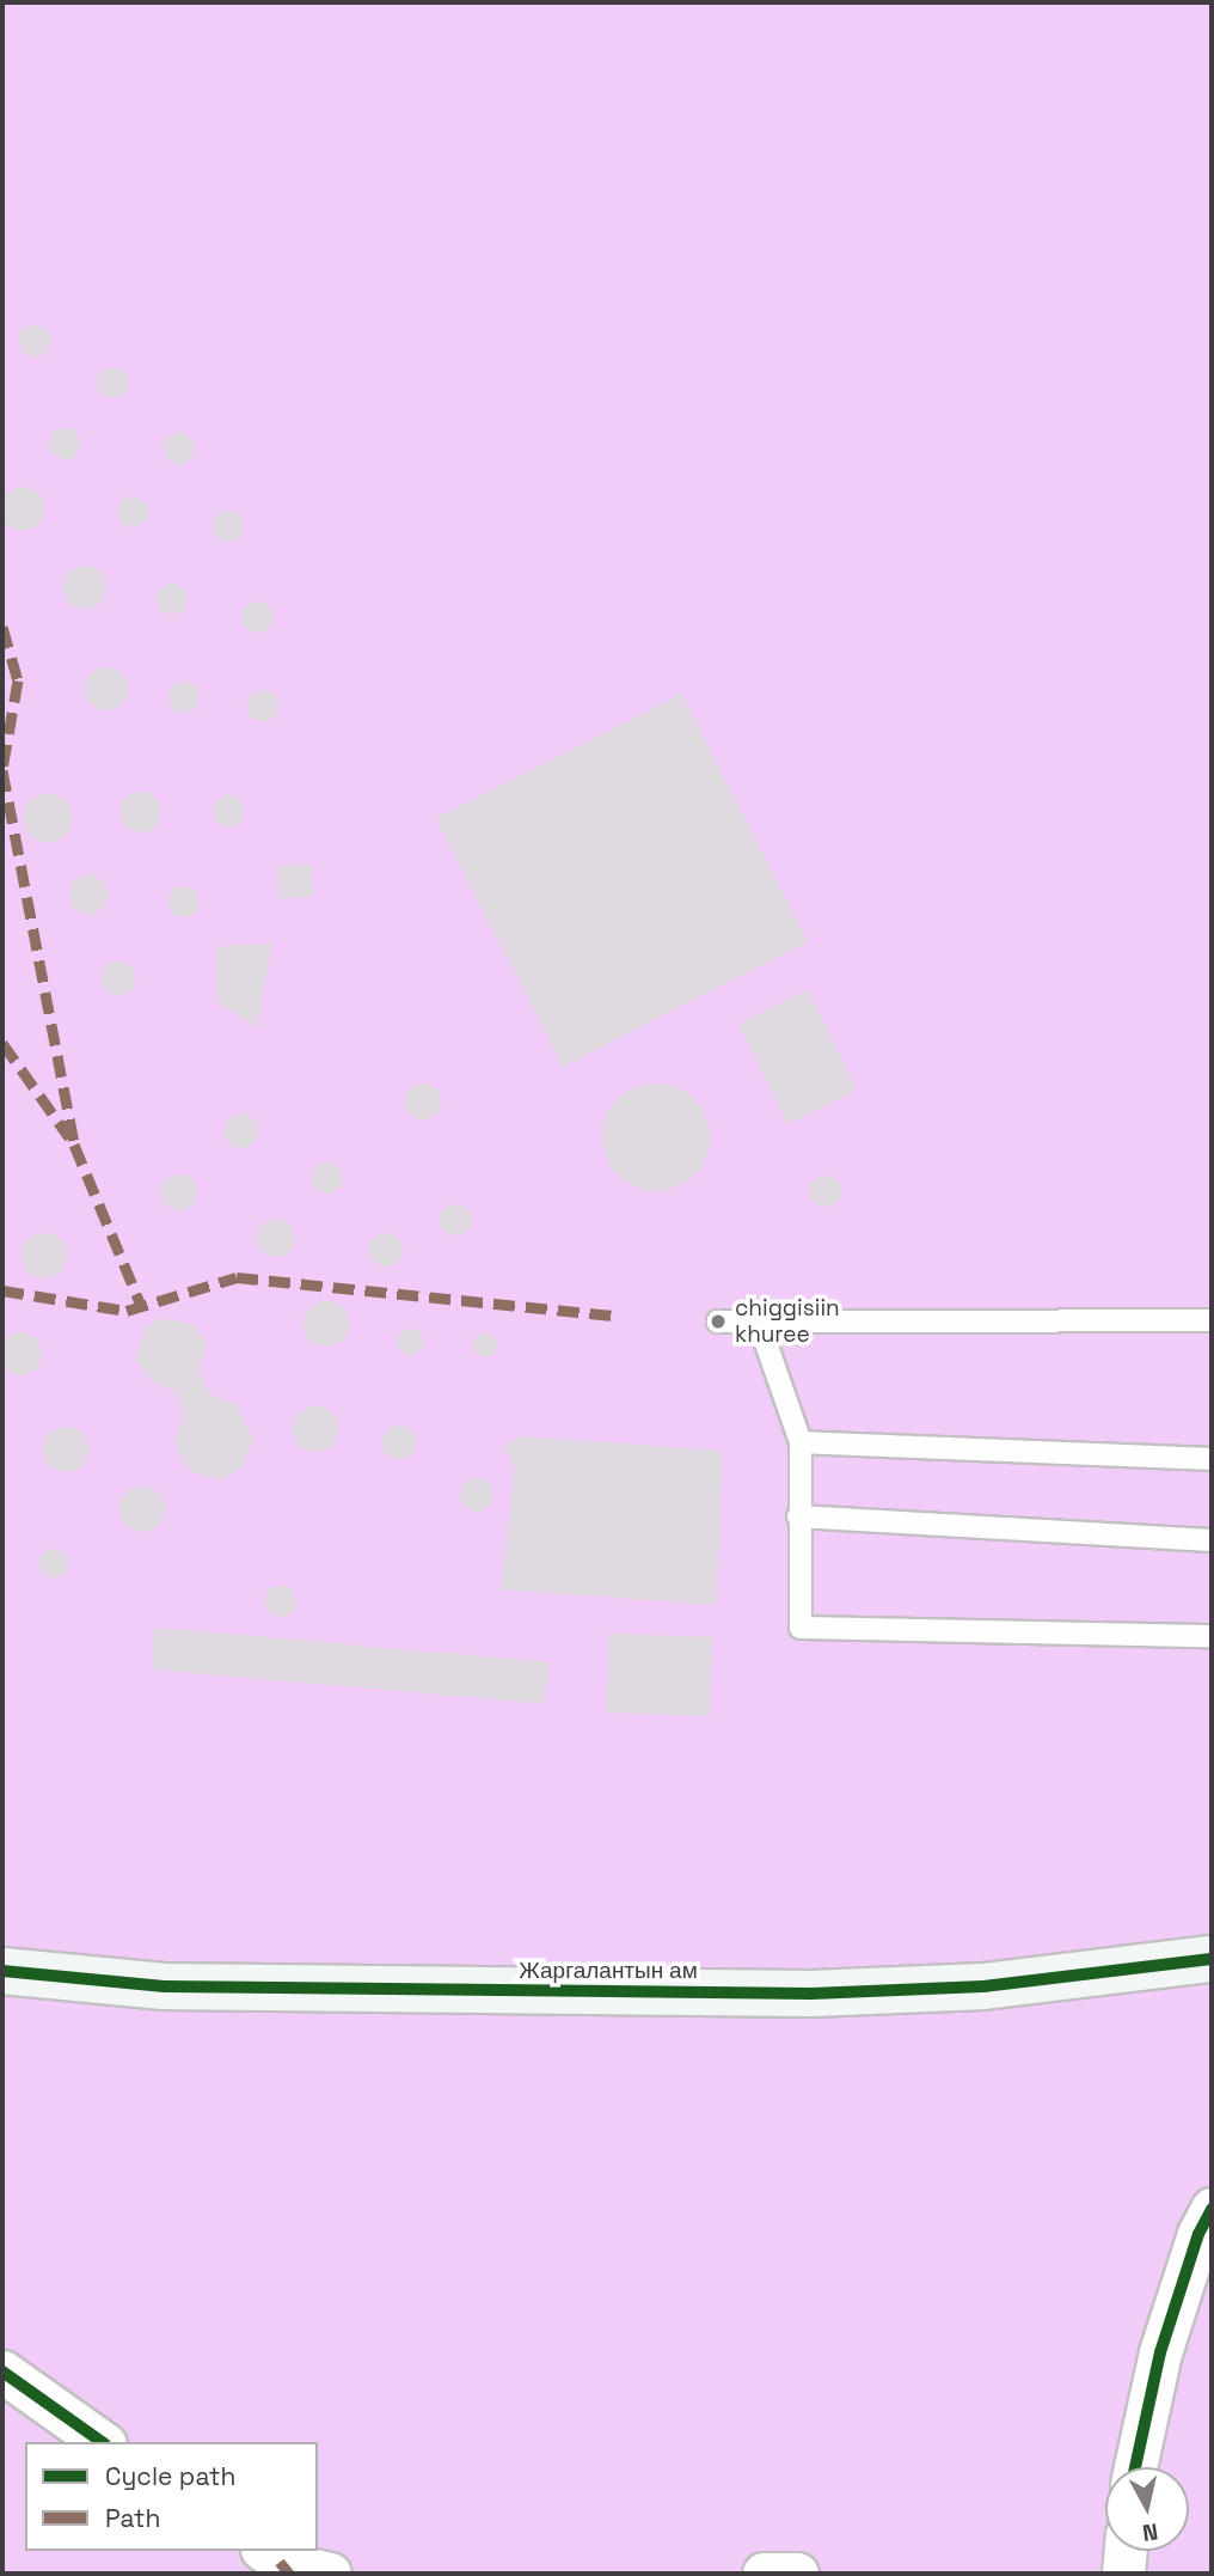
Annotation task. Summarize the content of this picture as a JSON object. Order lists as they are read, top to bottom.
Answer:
{
  "streets": {
    "street": ["Жаргалантын ам"]
  },
  "places": ["chiggisiin khuree"],
  "legend": ["Cycle path", "Path"],
  "north": "bottom"
}
